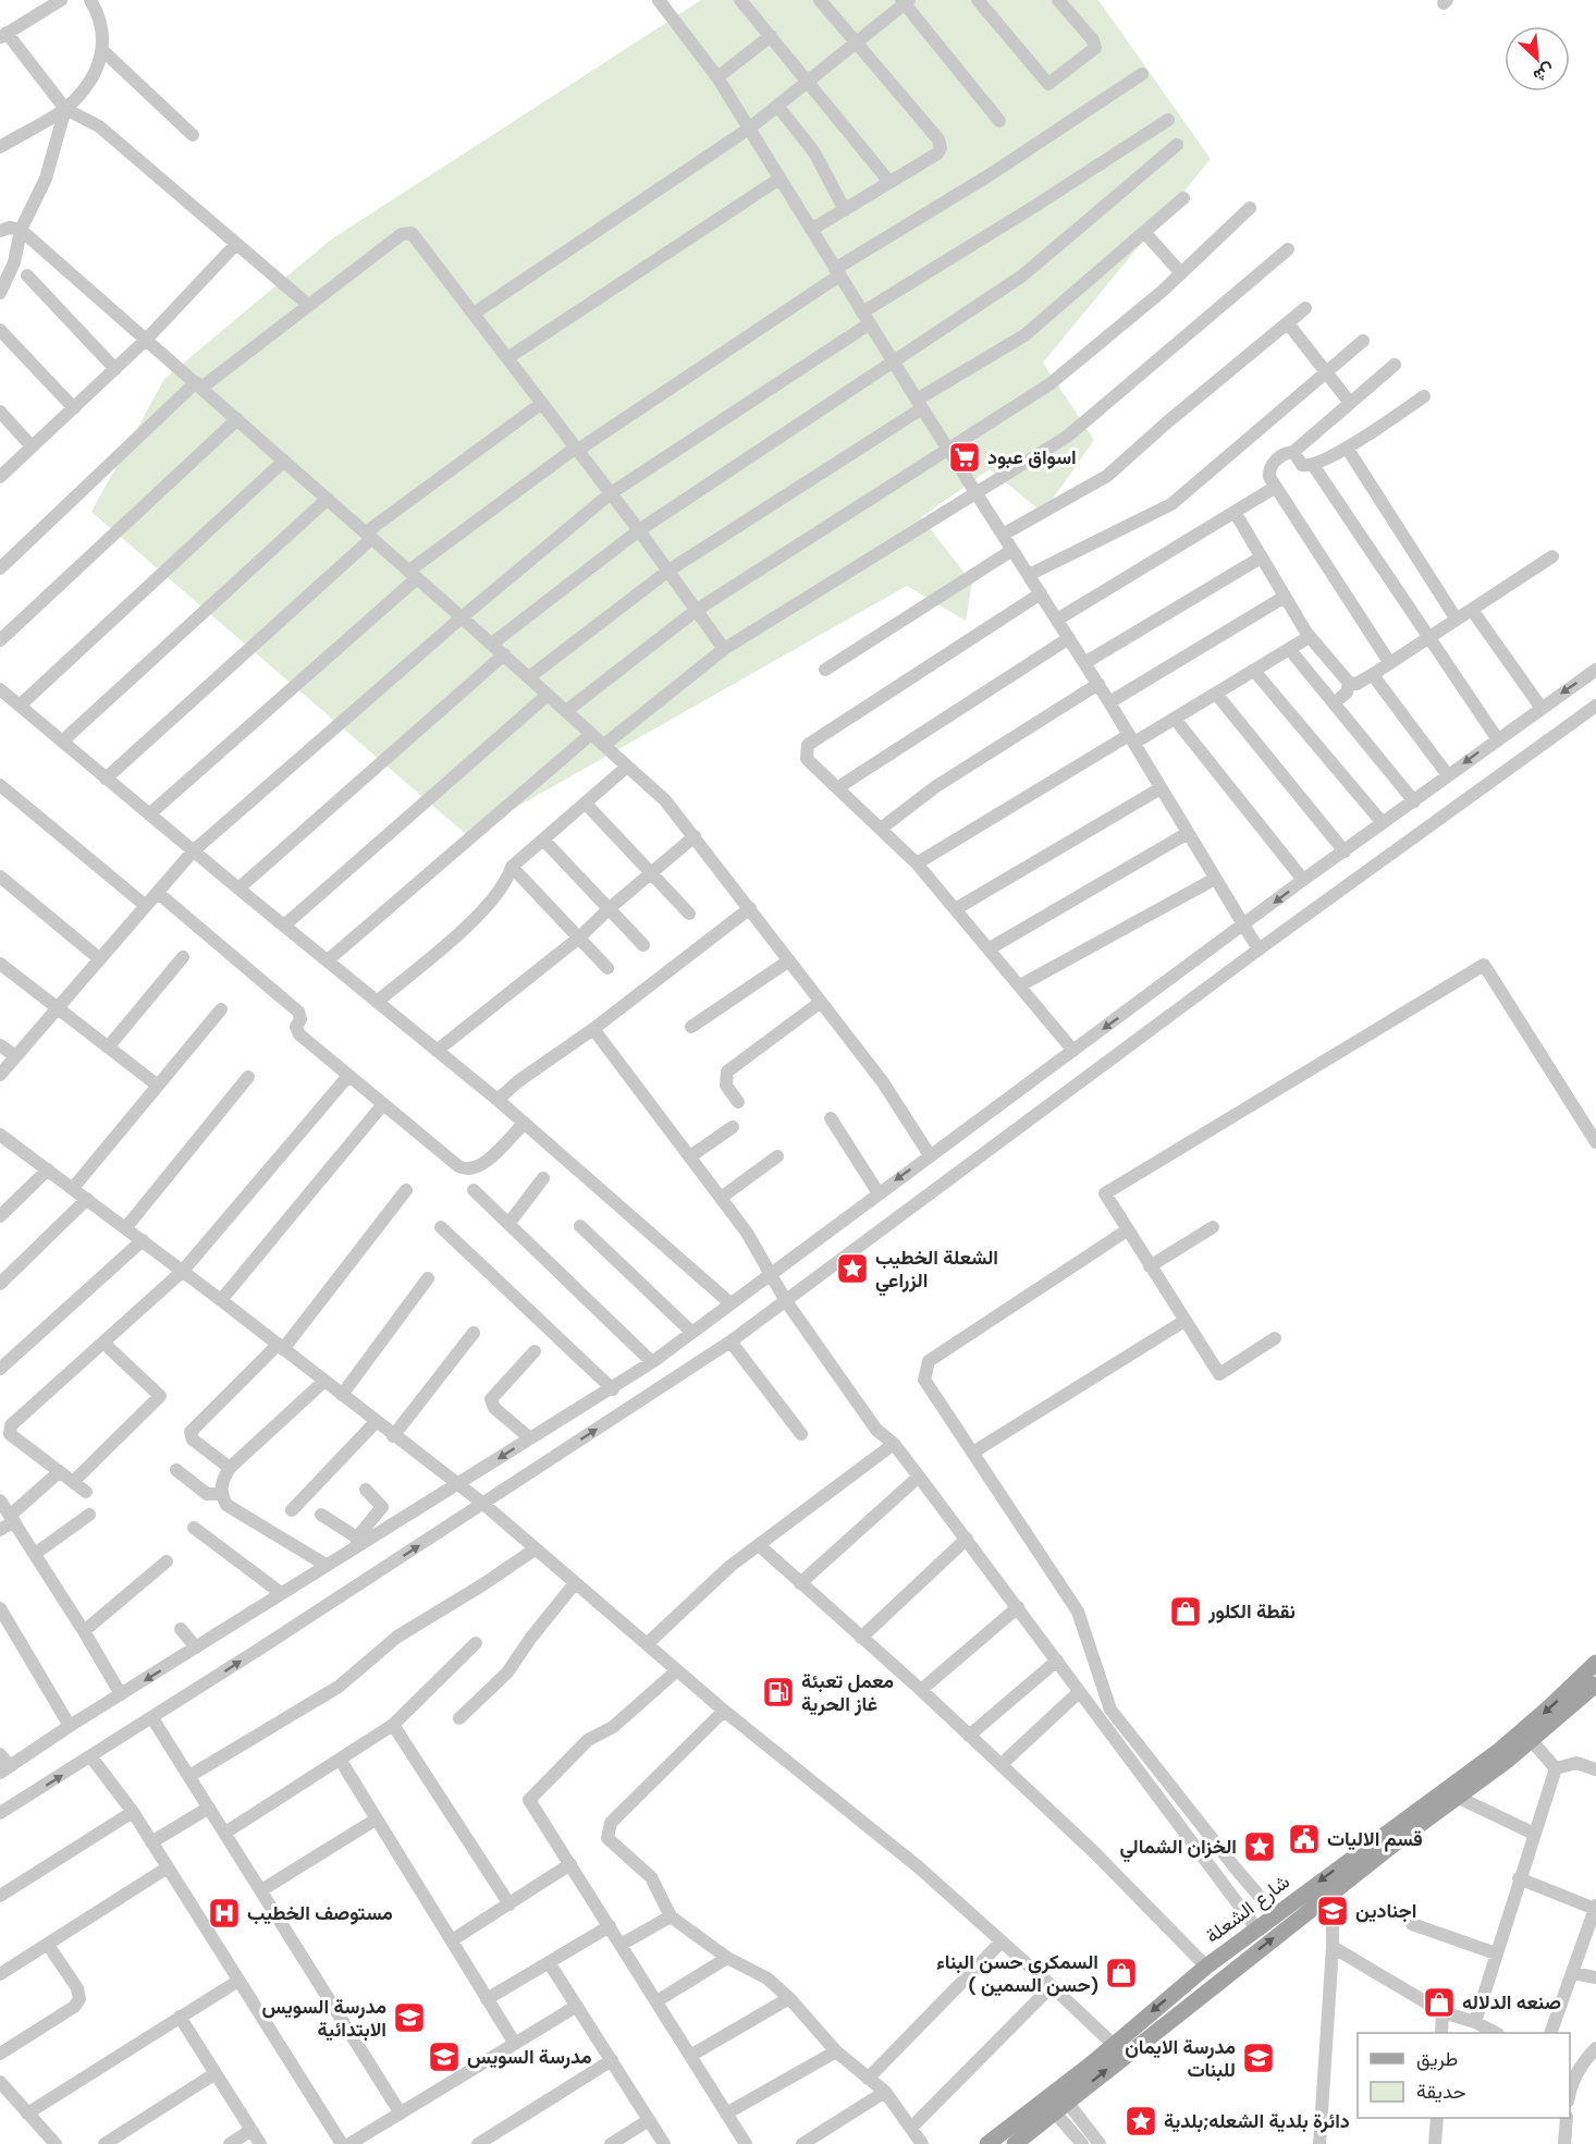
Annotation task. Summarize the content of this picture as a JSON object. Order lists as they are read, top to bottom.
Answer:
{
  "streets": {
    "main road": ["شارع الشعلة"]
  },
  "places": {
    "supermarket": ["اسواق عبود"],
    "place": ["الشعلة الخطيب الزراعي", "الخزان الشمالي", "دائرة بلدية الشعله;بلدية"],
    "shop": ["نقطة الكلور", "السمكري حسن البناء ( حسن السمين)", "صنعه الدلاله"],
    "fuel station": ["معمل تعبئة غاز الحرية"],
    "public building": ["قسم الاليات"],
    "school or university": [
      "اجنادين",
      "مدرسة السويس الابتدائية",
      "مدرسة السويس",
      "مدرسة الايمان للبنات"
    ],
    "hospital": ["مستوصف الخطيب"]
  },
  "legend": ["طريق", "حديقة"],
  "north": "bottom right"
}
